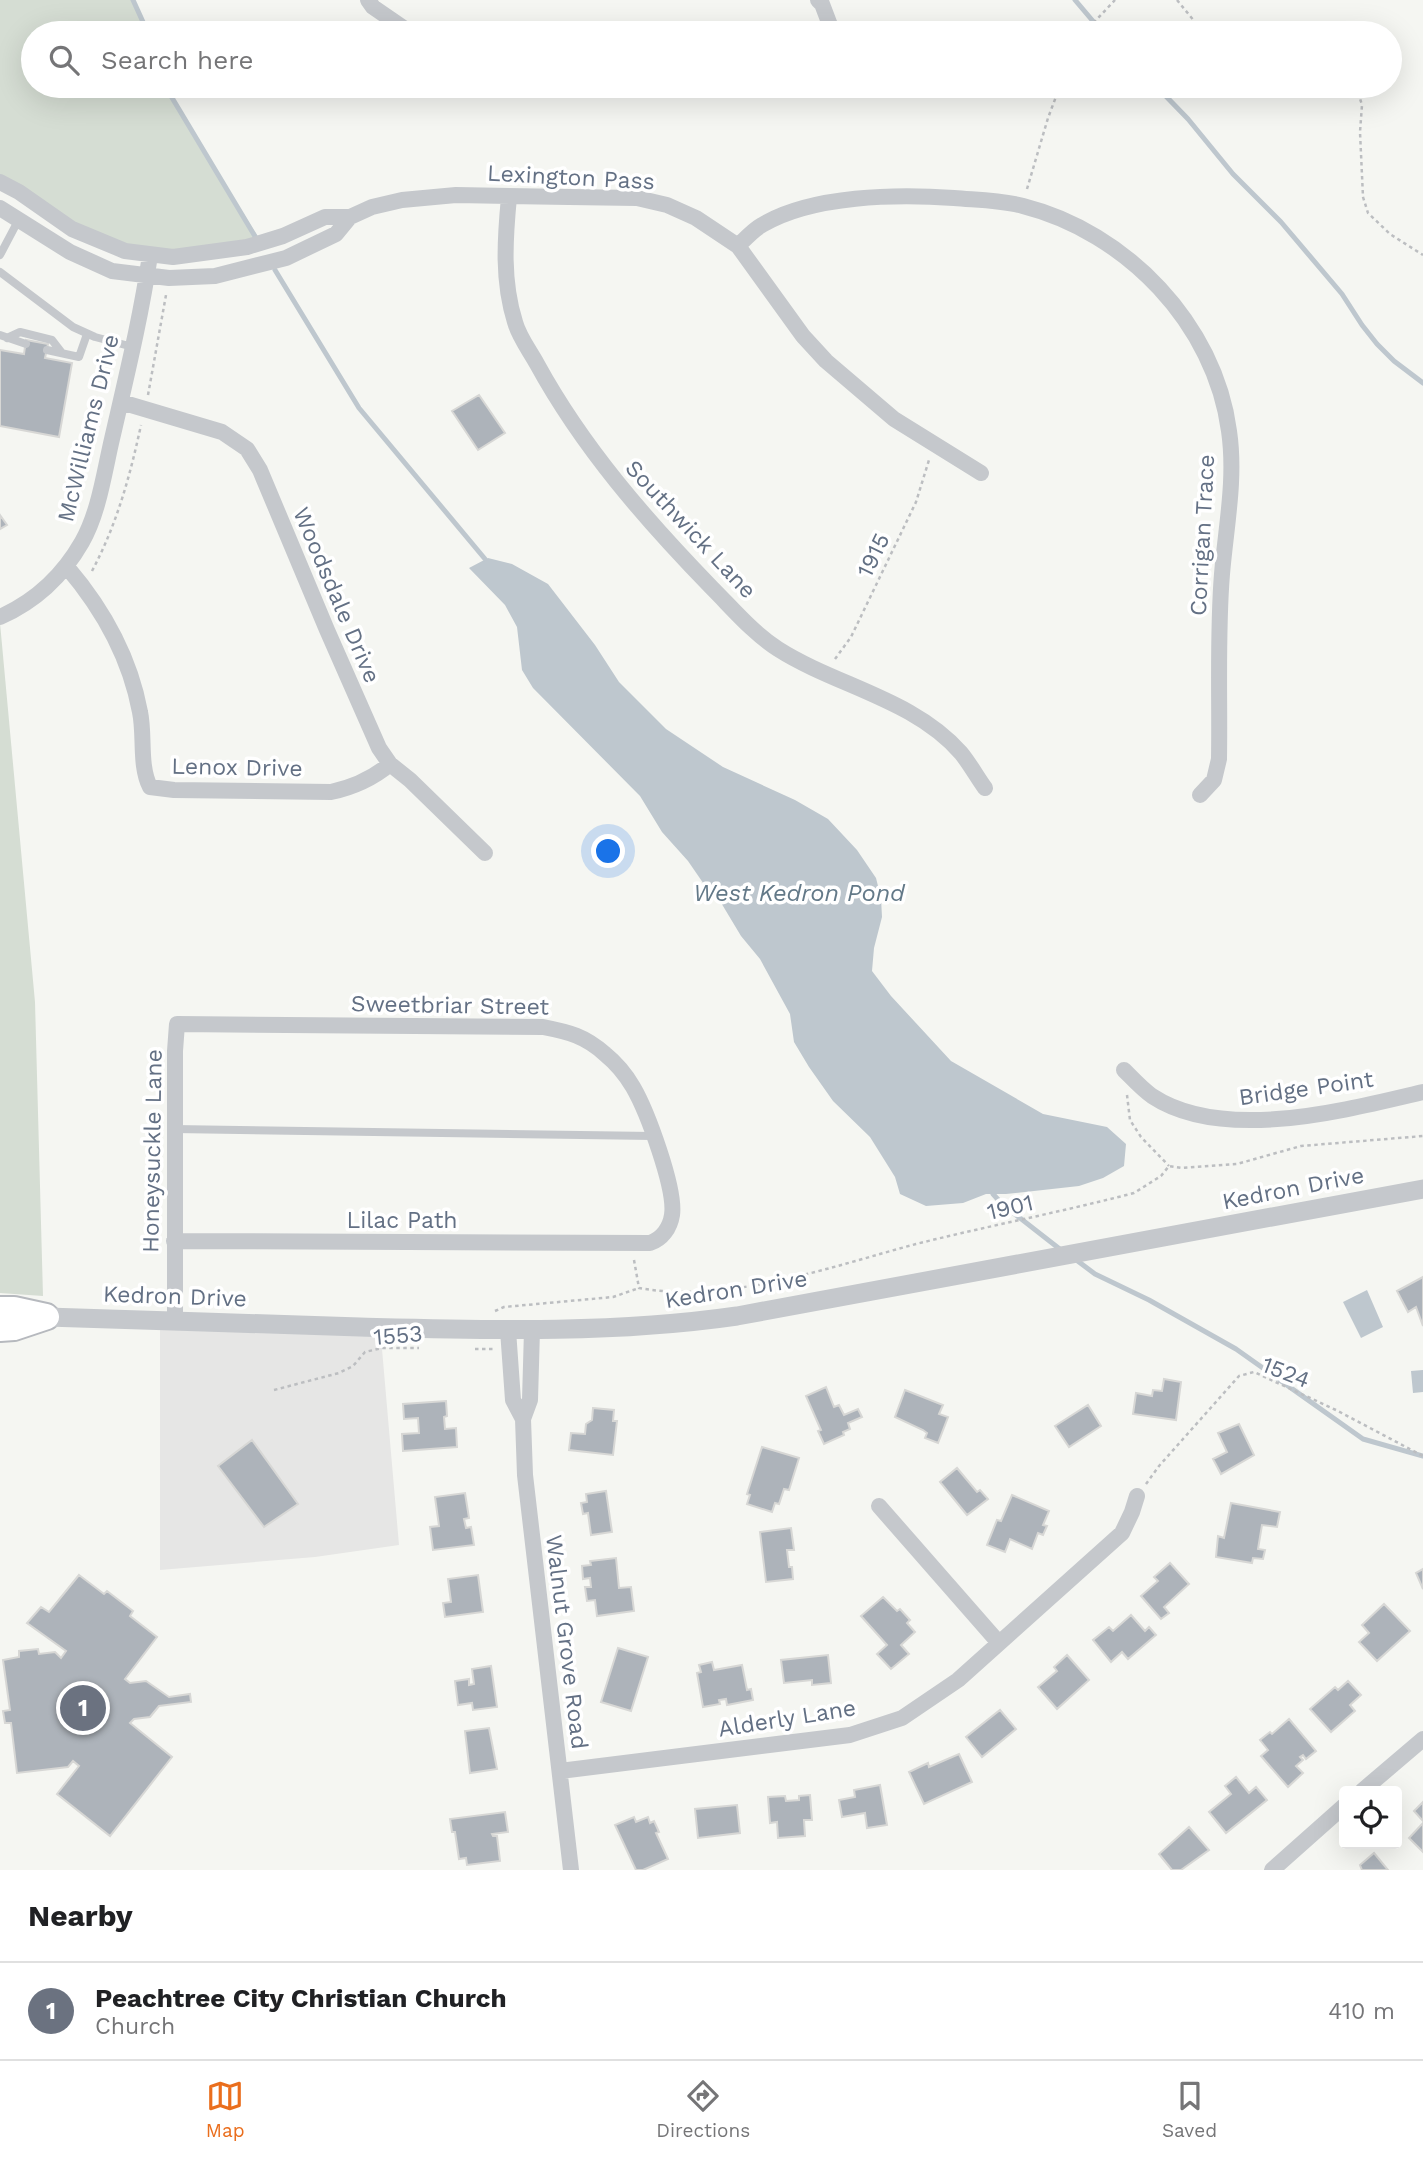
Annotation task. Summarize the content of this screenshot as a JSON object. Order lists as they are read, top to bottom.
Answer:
{
  "streets": {
    "street": [
      "Lexington Pass",
      "McWilliams Drive",
      "Southwick Lane",
      "Corrigan Trace",
      "Woodsdale Drive",
      "Lenox Drive",
      "Sweetbriar Street",
      "Bridge Point",
      "Honeysuckle Lane",
      "Kedron Drive",
      "Lilac Path",
      "Walnut Grove Road",
      "Alderly Lane"
    ],
    "path": [
      "1915",
      "1901",
      "1553",
      "1524"
    ]
  },
  "crossings": [
    ["Lexington Pass", "McWilliams Drive"],
    ["Lexington Pass", "Southwick Lane"],
    ["Lexington Pass", "Corrigan Trace"],
    ["Lexington Pass", "1915"],
    ["McWilliams Drive", "Woodsdale Drive"],
    ["McWilliams Drive", "Lenox Drive"],
    ["Southwick Lane", "1915"],
    ["Woodsdale Drive", "Lenox Drive"],
    ["Sweetbriar Street", "Honeysuckle Lane"],
    ["Sweetbriar Street", "Lilac Path"],
    ["Honeysuckle Lane", "Kedron Drive"],
    ["Honeysuckle Lane", "Lilac Path"],
    ["Kedron Drive", "Walnut Grove Road"],
    ["1524", "Alderly Lane"],
    ["Walnut Grove Road", "Alderly Lane"]
  ],
  "water": ["West Kedron Pond"],
  "page": {
    "search": "Search here",
    "pins": "1",
    "heading": "Nearby",
    "list": [
      {
        "mark": "1",
        "name": "Peachtree City Christian Church",
        "note": "Church",
        "value": "410 m"
      }
    ],
    "nav": ["Map", "Directions", "Saved"]
  }
}
